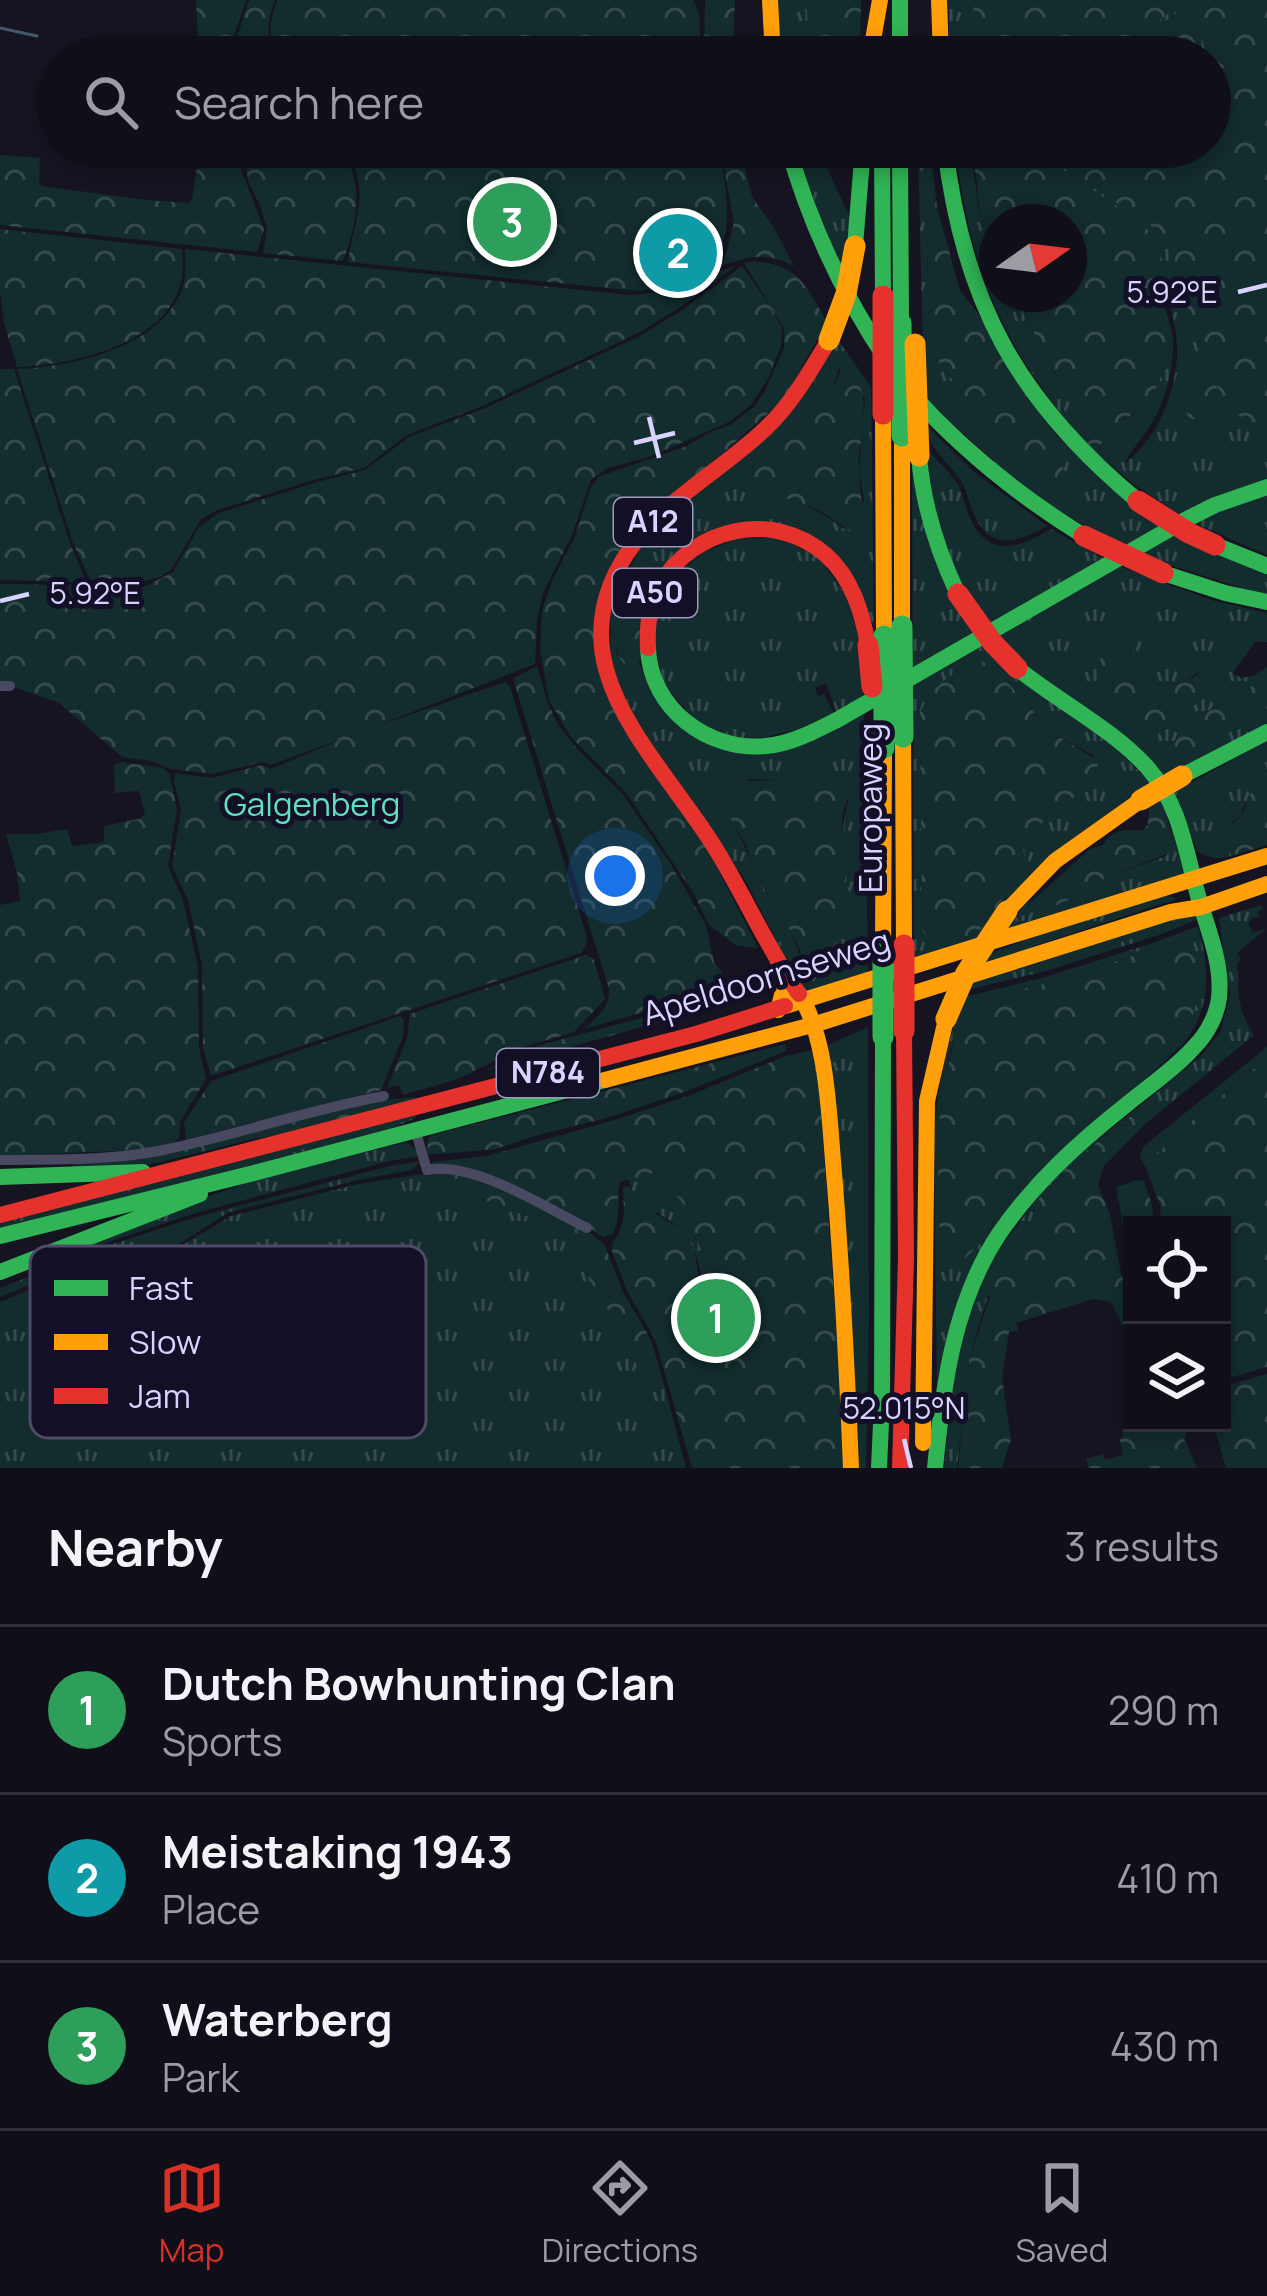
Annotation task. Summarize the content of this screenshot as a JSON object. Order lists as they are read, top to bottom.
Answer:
{
  "streets": {
    "main road": [
      "A12",
      "A50",
      "Europaweg",
      "Apeldoornseweg",
      "N784"
    ]
  },
  "crossings": [
    ["A12", "Apeldoornseweg"],
    ["A50", "Europaweg"],
    ["Apeldoornseweg", "N784"]
  ],
  "parks": ["Galgenberg"],
  "legend": ["Fast", "Slow", "Jam"],
  "north": "right",
  "page": {
    "search": "Search here",
    "pins": ["3", "2", "1"],
    "heading": ["Nearby", "3 results"],
    "list": [
      {
        "mark": "1",
        "name": "Dutch Bowhunting Clan",
        "note": "Sports",
        "value": "290 m"
      },
      {
        "mark": "2",
        "name": "Meistaking 1943",
        "note": "Place",
        "value": "410 m"
      },
      {
        "mark": "3",
        "name": "Waterberg",
        "note": "Park",
        "value": "430 m"
      }
    ],
    "nav": ["Map", "Directions", "Saved"]
  },
  "coordinates": ["5.92°E", "52.015°N"]
}
